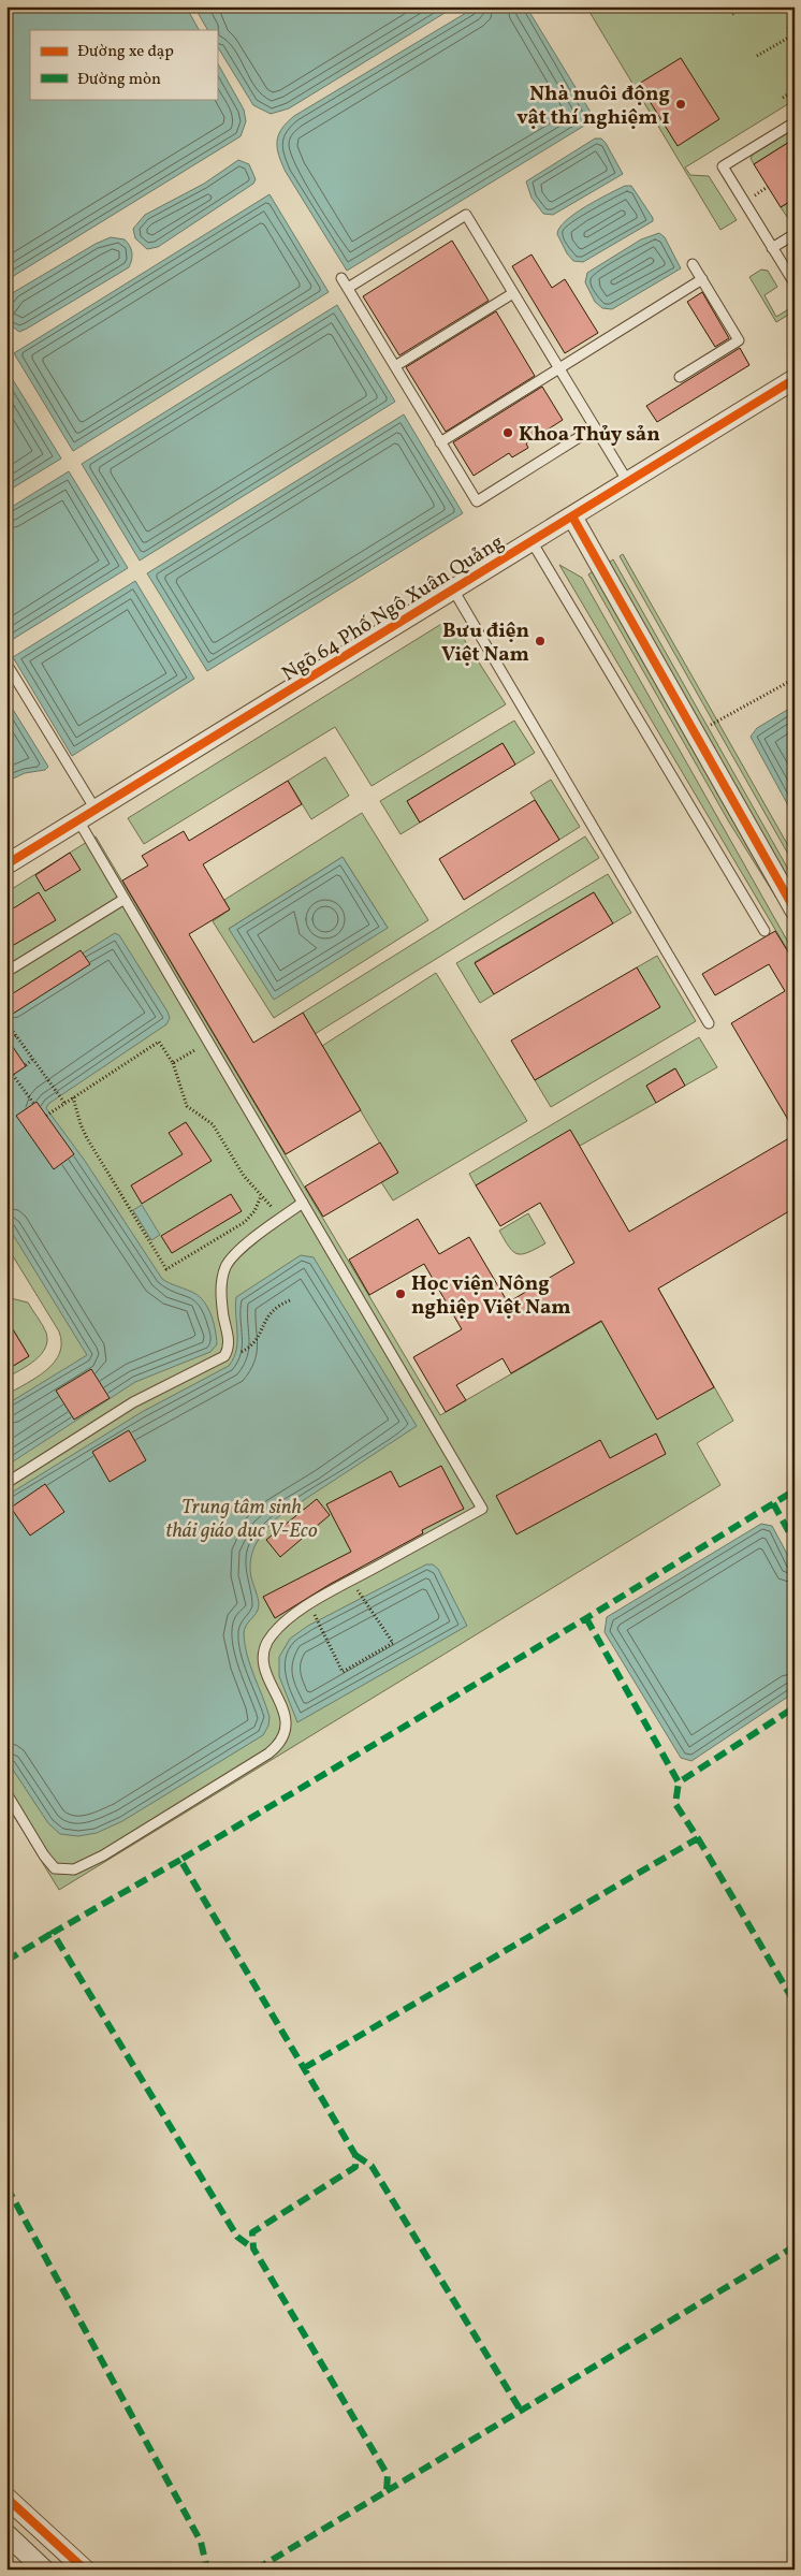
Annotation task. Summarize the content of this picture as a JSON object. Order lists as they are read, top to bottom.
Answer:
{
  "streets": {
    "street": ["Ngõ 64 Phố Ngô Xuân Quảng"]
  },
  "parks": ["Trung tâm sinh thái giáo dục V-Eco"],
  "places": [
    "Nhà nuôi động vật thí nghiệm 1",
    "Khoa Thủy sản",
    "Bưu điện Việt Nam",
    "Học viện Nông nghiệp Việt Nam"
  ],
  "legend": ["Đường xe đạp", "Đường mòn"]
}
